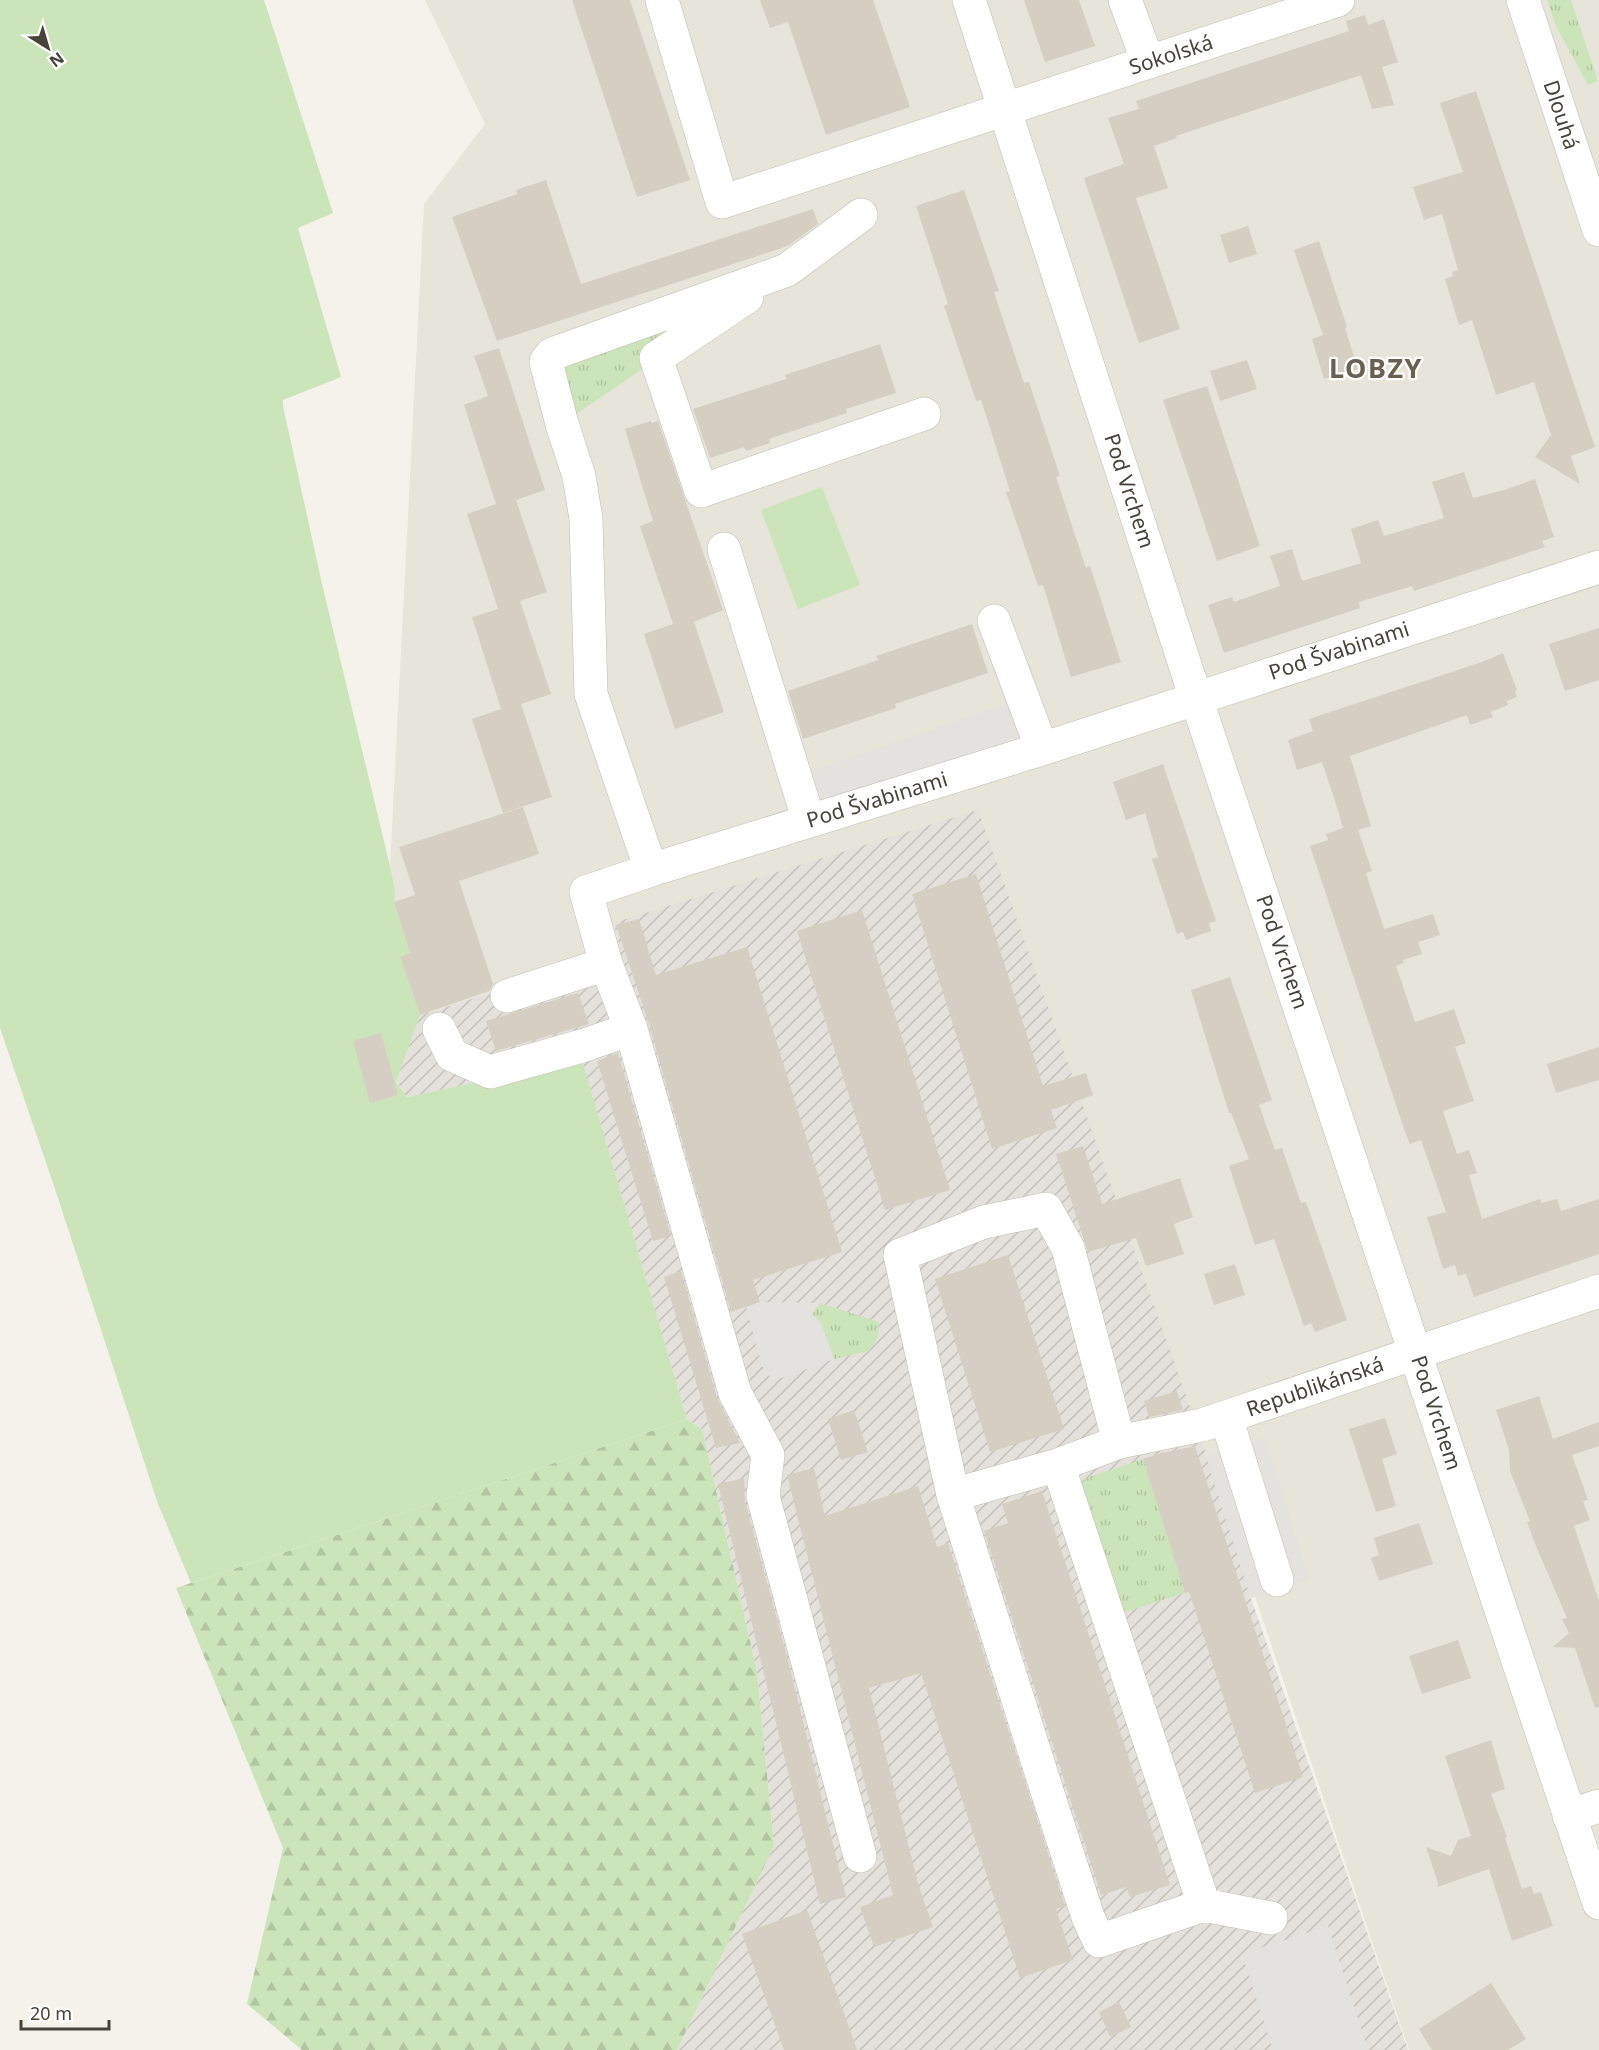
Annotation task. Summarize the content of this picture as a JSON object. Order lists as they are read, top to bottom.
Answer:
{
  "streets": {
    "street": [
      "Sokolská",
      "Dlouhá",
      "Pod Vrchem",
      "Pod Švabinami",
      "Republikánská"
    ]
  },
  "crossings": [
    ["Sokolská", "Pod Vrchem"],
    ["Pod Vrchem", "Pod Švabinami"],
    ["Pod Vrchem", "Republikánská"]
  ],
  "districts": ["LOBZY"],
  "scale_bar": "20 m",
  "north": "bottom right"
}
